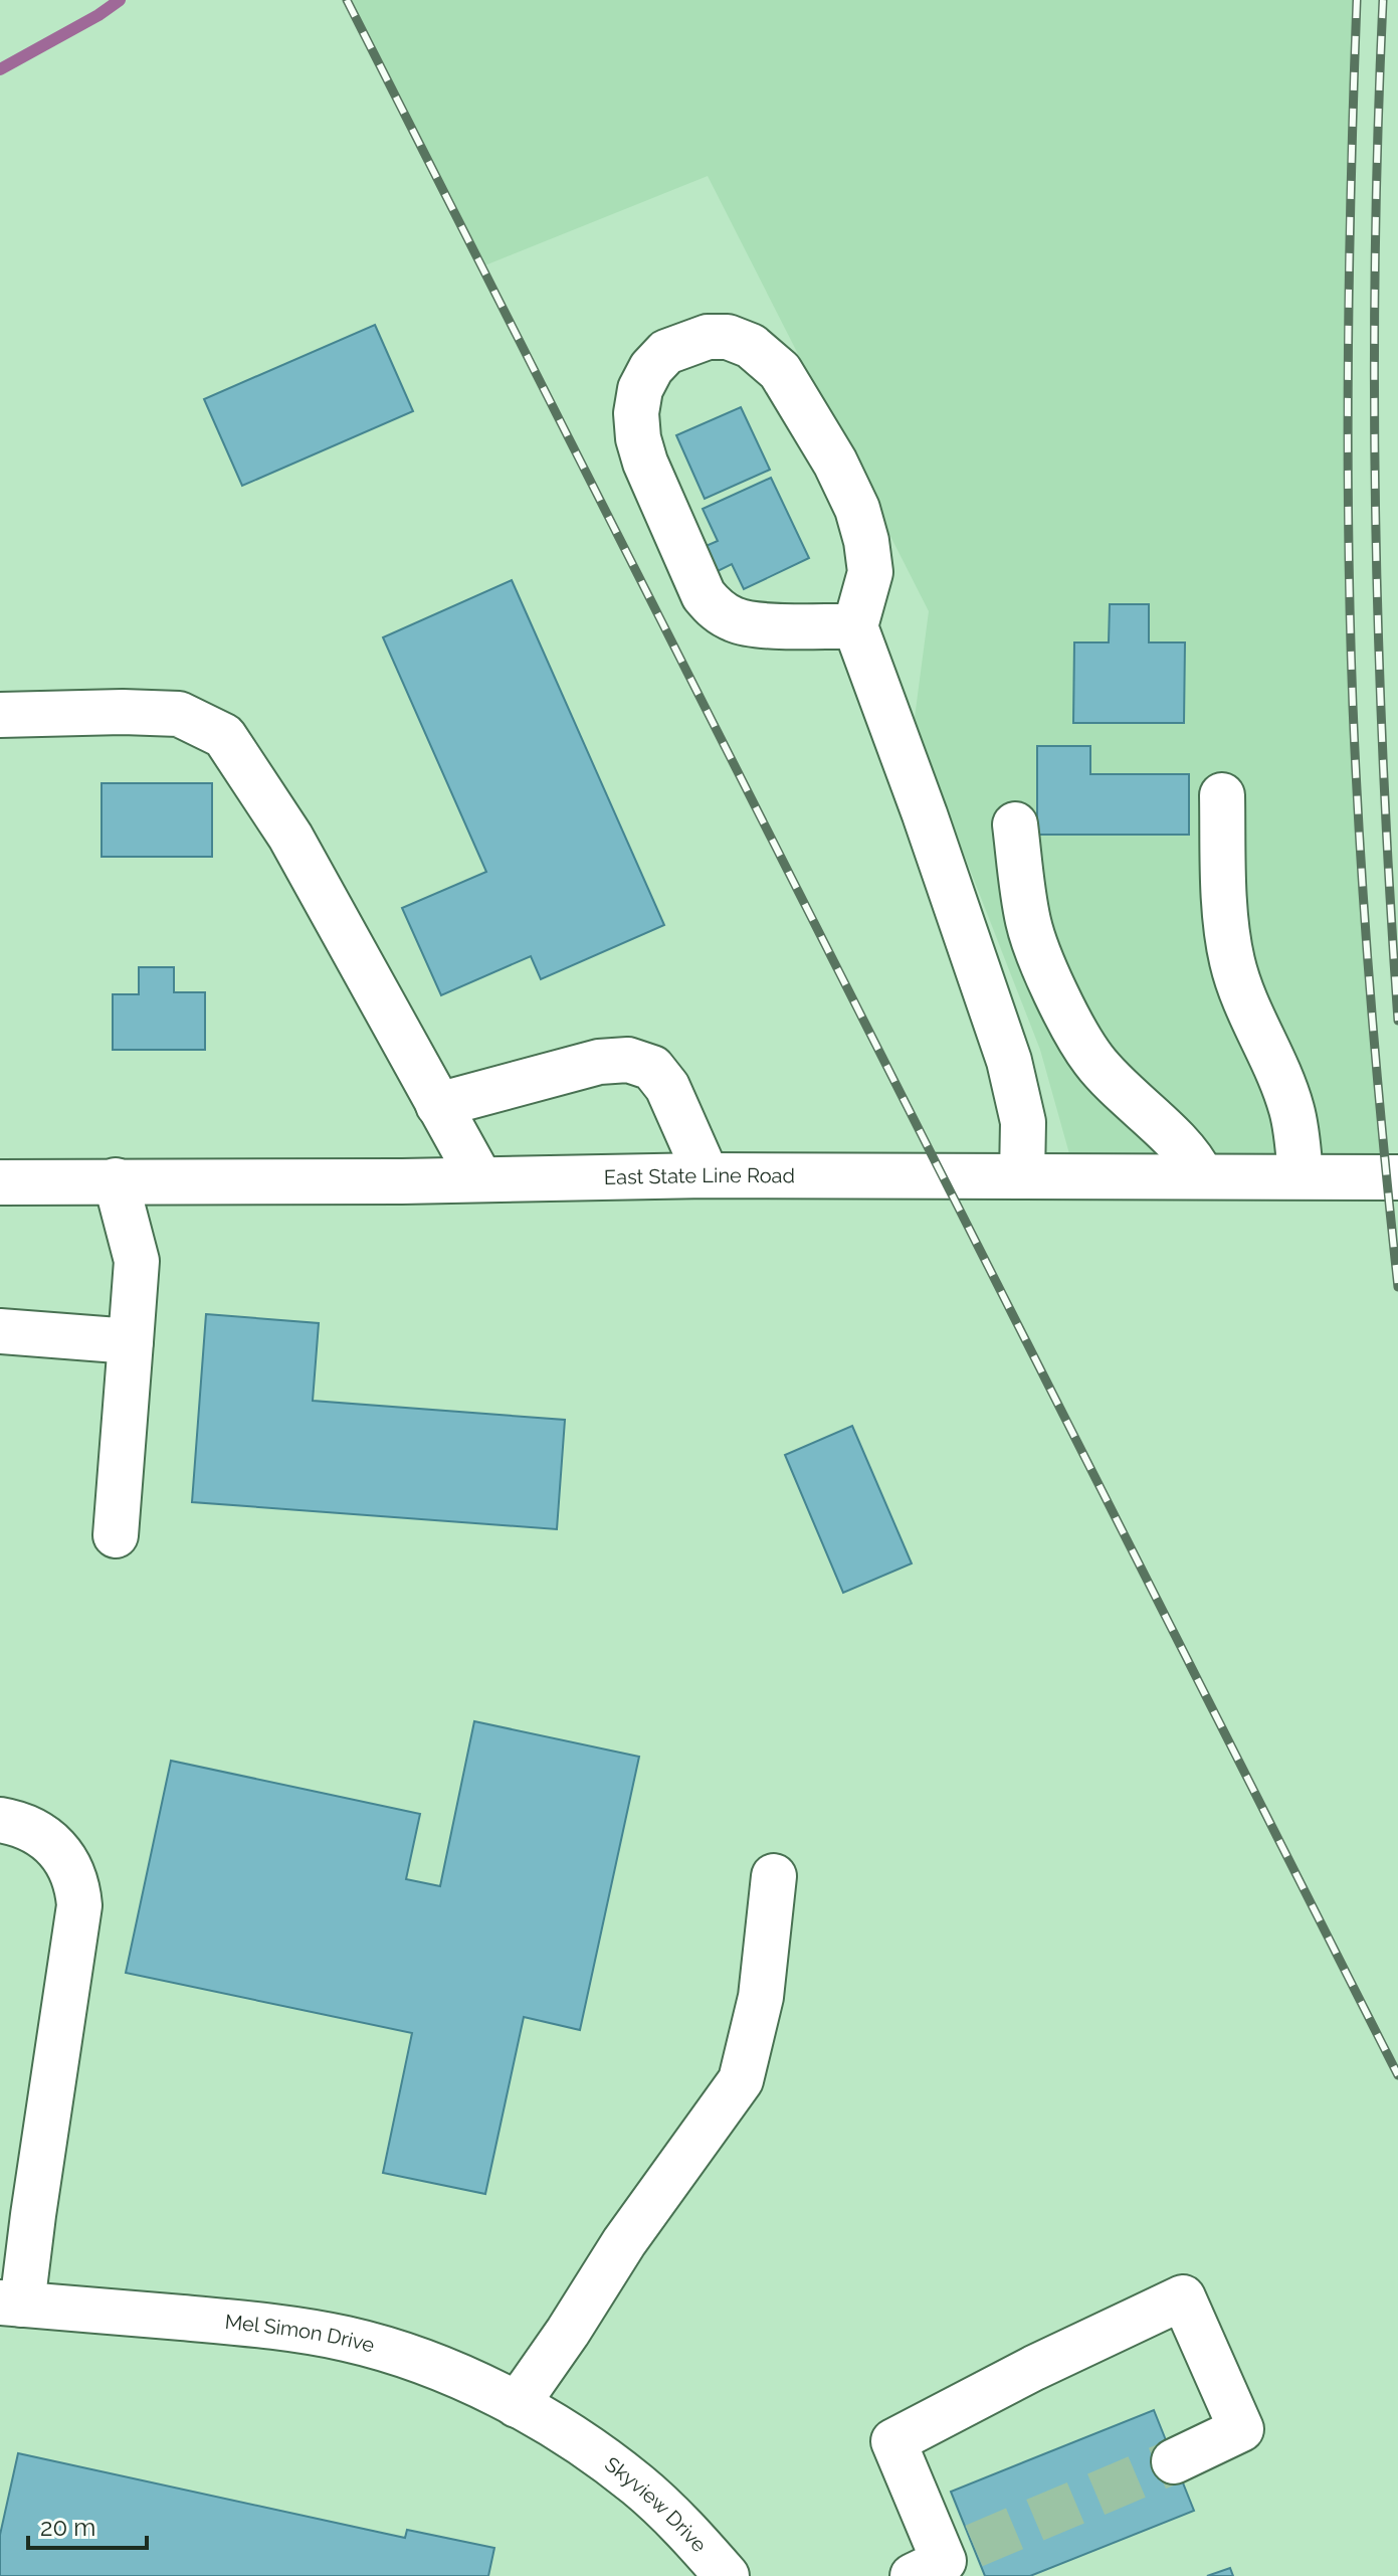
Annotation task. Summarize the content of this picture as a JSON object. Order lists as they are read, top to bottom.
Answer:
{
  "streets": {
    "street": ["East State Line Road", "Mel Simon Drive", "Skyview Drive"]
  },
  "crossings": [
    ["Mel Simon Drive", "Skyview Drive"]
  ],
  "scale_bar": "20 m"
}
